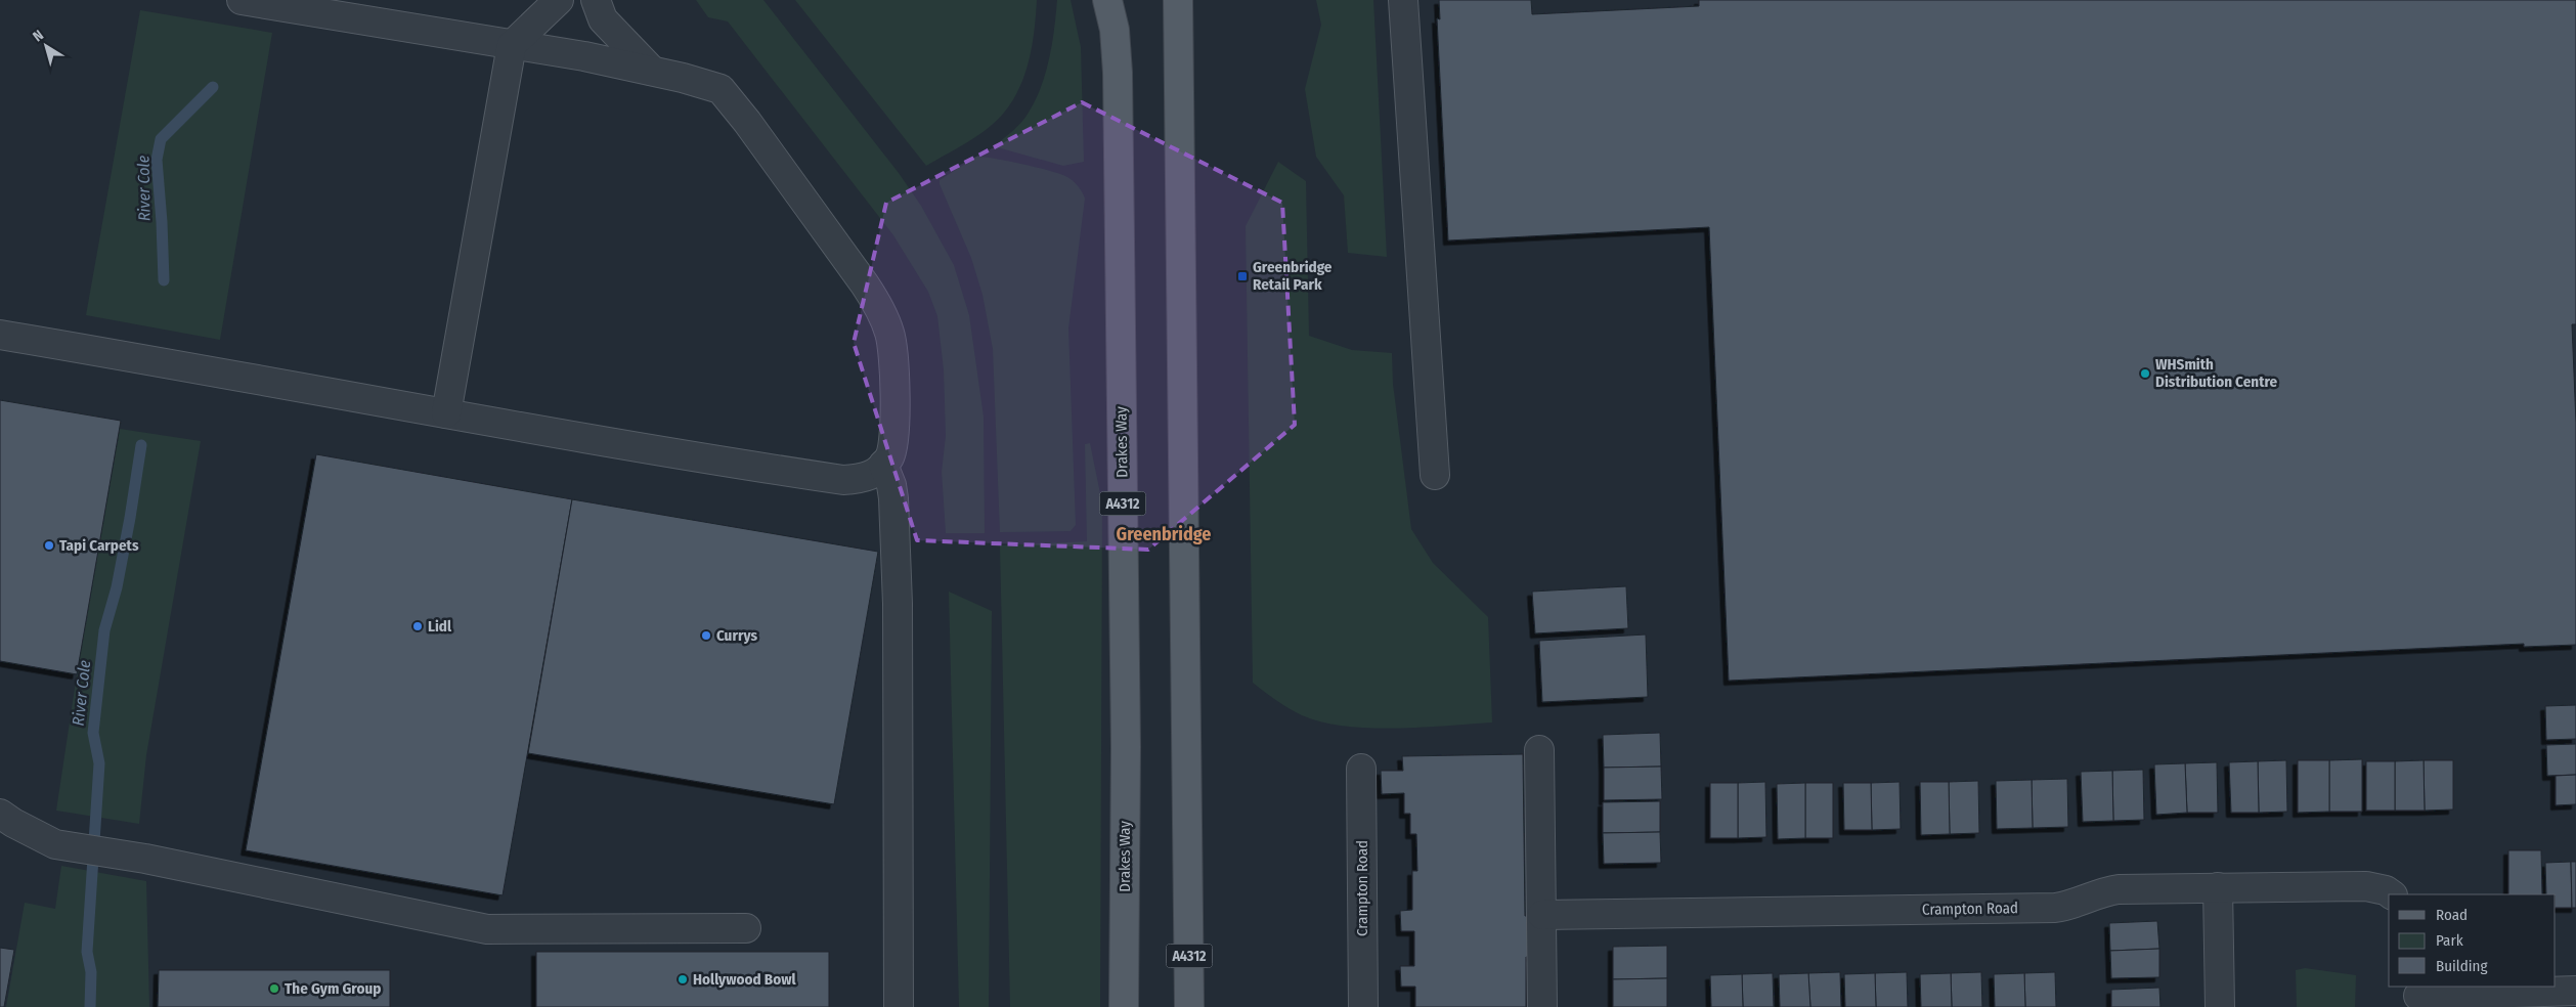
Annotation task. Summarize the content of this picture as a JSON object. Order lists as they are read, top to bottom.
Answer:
{
  "streets": {
    "main road": ["Drakes Way", "A4312"],
    "street": ["Crampton Road"]
  },
  "districts": ["Greenbridge"],
  "water": ["River Cole"],
  "places": {
    "transit": ["Greenbridge Retail Park"],
    "other": [
      "WHSmith Distribution Centre",
      "Tapi Carpets",
      "Lidl",
      "Currys",
      "Hollywood Bowl",
      "The Gym Group"
    ]
  },
  "legend": ["Road", "Park", "Building"],
  "north": "top left"
}
